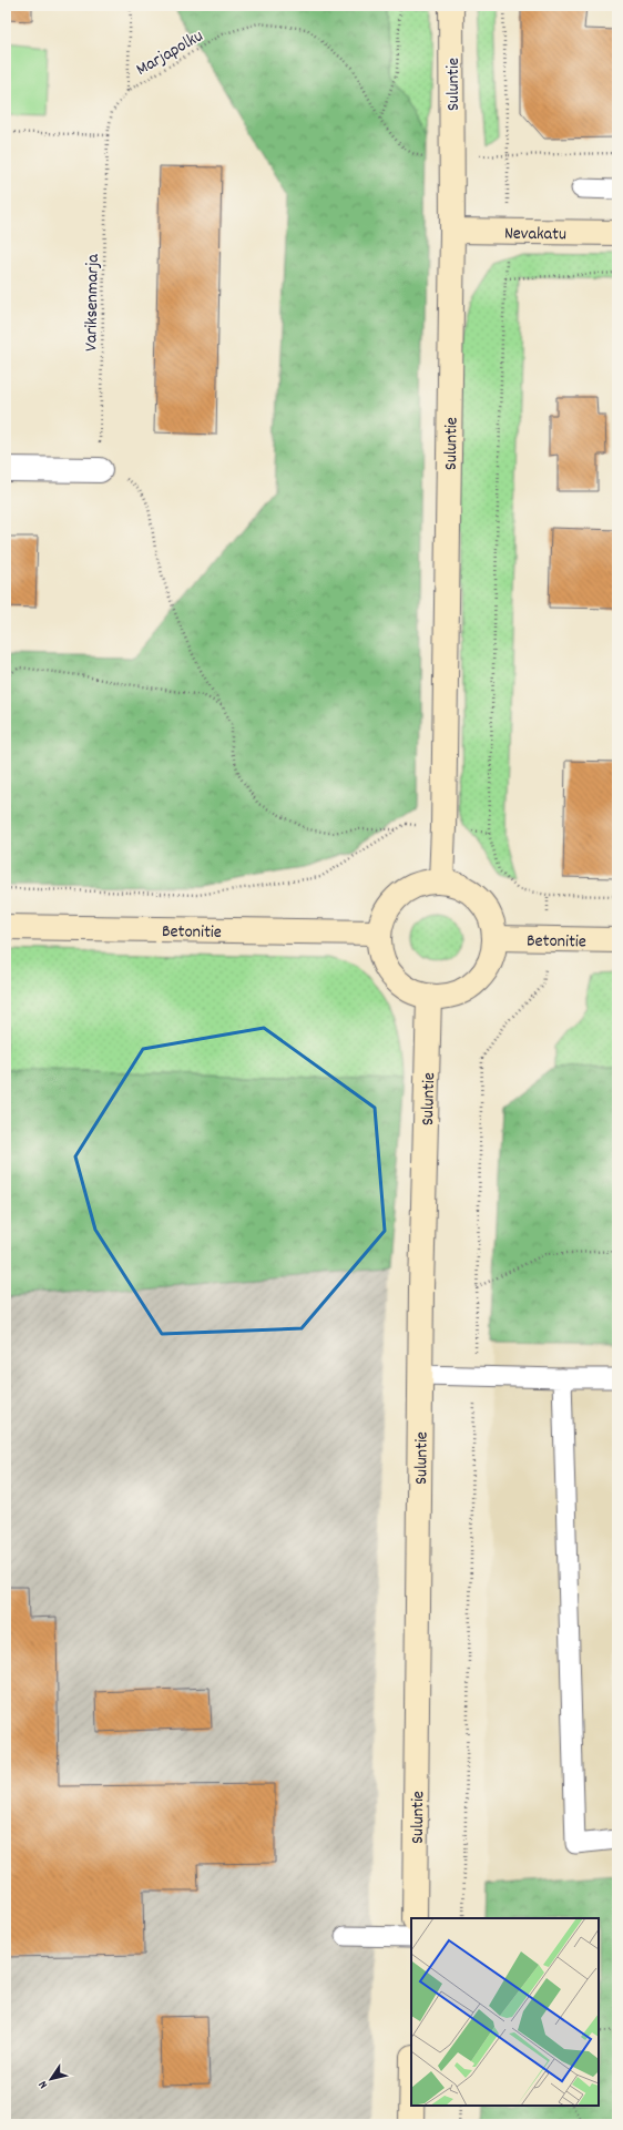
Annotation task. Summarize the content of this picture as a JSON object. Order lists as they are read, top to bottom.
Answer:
{
  "streets": {
    "street": ["Suluntie", "Nevakatu", "Betonitie"],
    "path": ["Marjapolku", "Variksenmarja"]
  },
  "crossings": [
    ["Marjapolku", "Suluntie"],
    ["Marjapolku", "Variksenmarja"],
    ["Suluntie", "Nevakatu"],
    ["Suluntie", "Betonitie"]
  ],
  "north": "bottom left"
}
